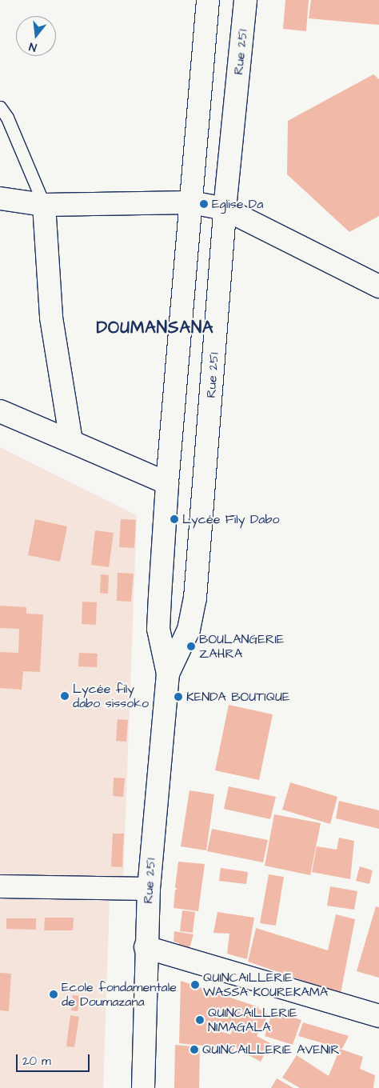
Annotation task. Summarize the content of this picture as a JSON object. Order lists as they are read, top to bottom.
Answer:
{
  "streets": {
    "main road": ["Rue 251"]
  },
  "districts": ["DOUMANSANA"],
  "places": [
    "Eglise Da",
    "Lycée Fily Dabo",
    "BOULANGERIE ZAHRA",
    "Lycée fily dabo sissoko",
    "KENDA BOUTIQUE",
    "QUINCAILLERIE WASSA KOUREKAMA",
    "Ecole fondamentale de Doumazana",
    "QUINCAILLERIE NIMAGALA",
    "QUINCAILLERIE AVENIR"
  ],
  "scale_bar": "20 m",
  "north": "bottom"
}
